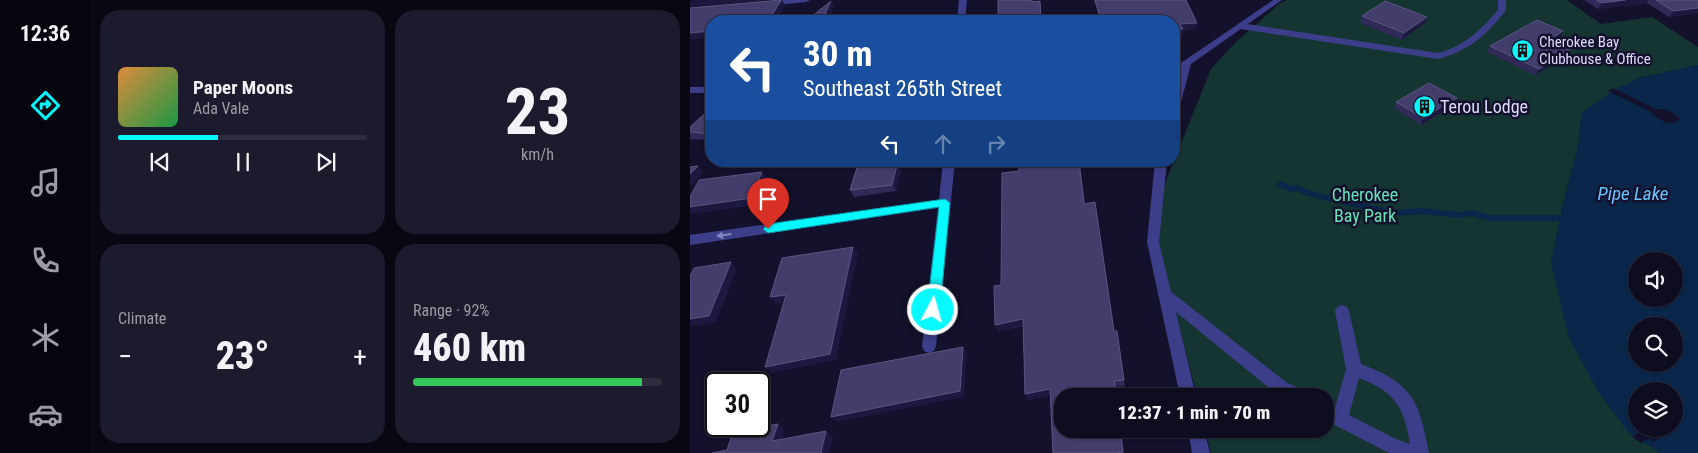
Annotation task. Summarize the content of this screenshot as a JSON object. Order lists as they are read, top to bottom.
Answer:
{
  "water": ["Pipe Lake"],
  "parks": ["Cherokee Bay Park"],
  "places": {
    "building": ["Cherokee Bay Clubhouse & Office", "Terou Lodge"]
  },
  "page": {
    "tabs": "12:36",
    "tile": [
      ["23", "km/h"],
      "Climate",
      ["Range · 92%", "460 km"]
    ],
    "turn": ["30 m", "Southeast 265th Street"],
    "song": ["Paper Moons", "Ada Vale"],
    "heat": ["−", "23°", "+"],
    "limit": "30",
    "trip": "12:37 · 1 min · 70 m"
  }
}
